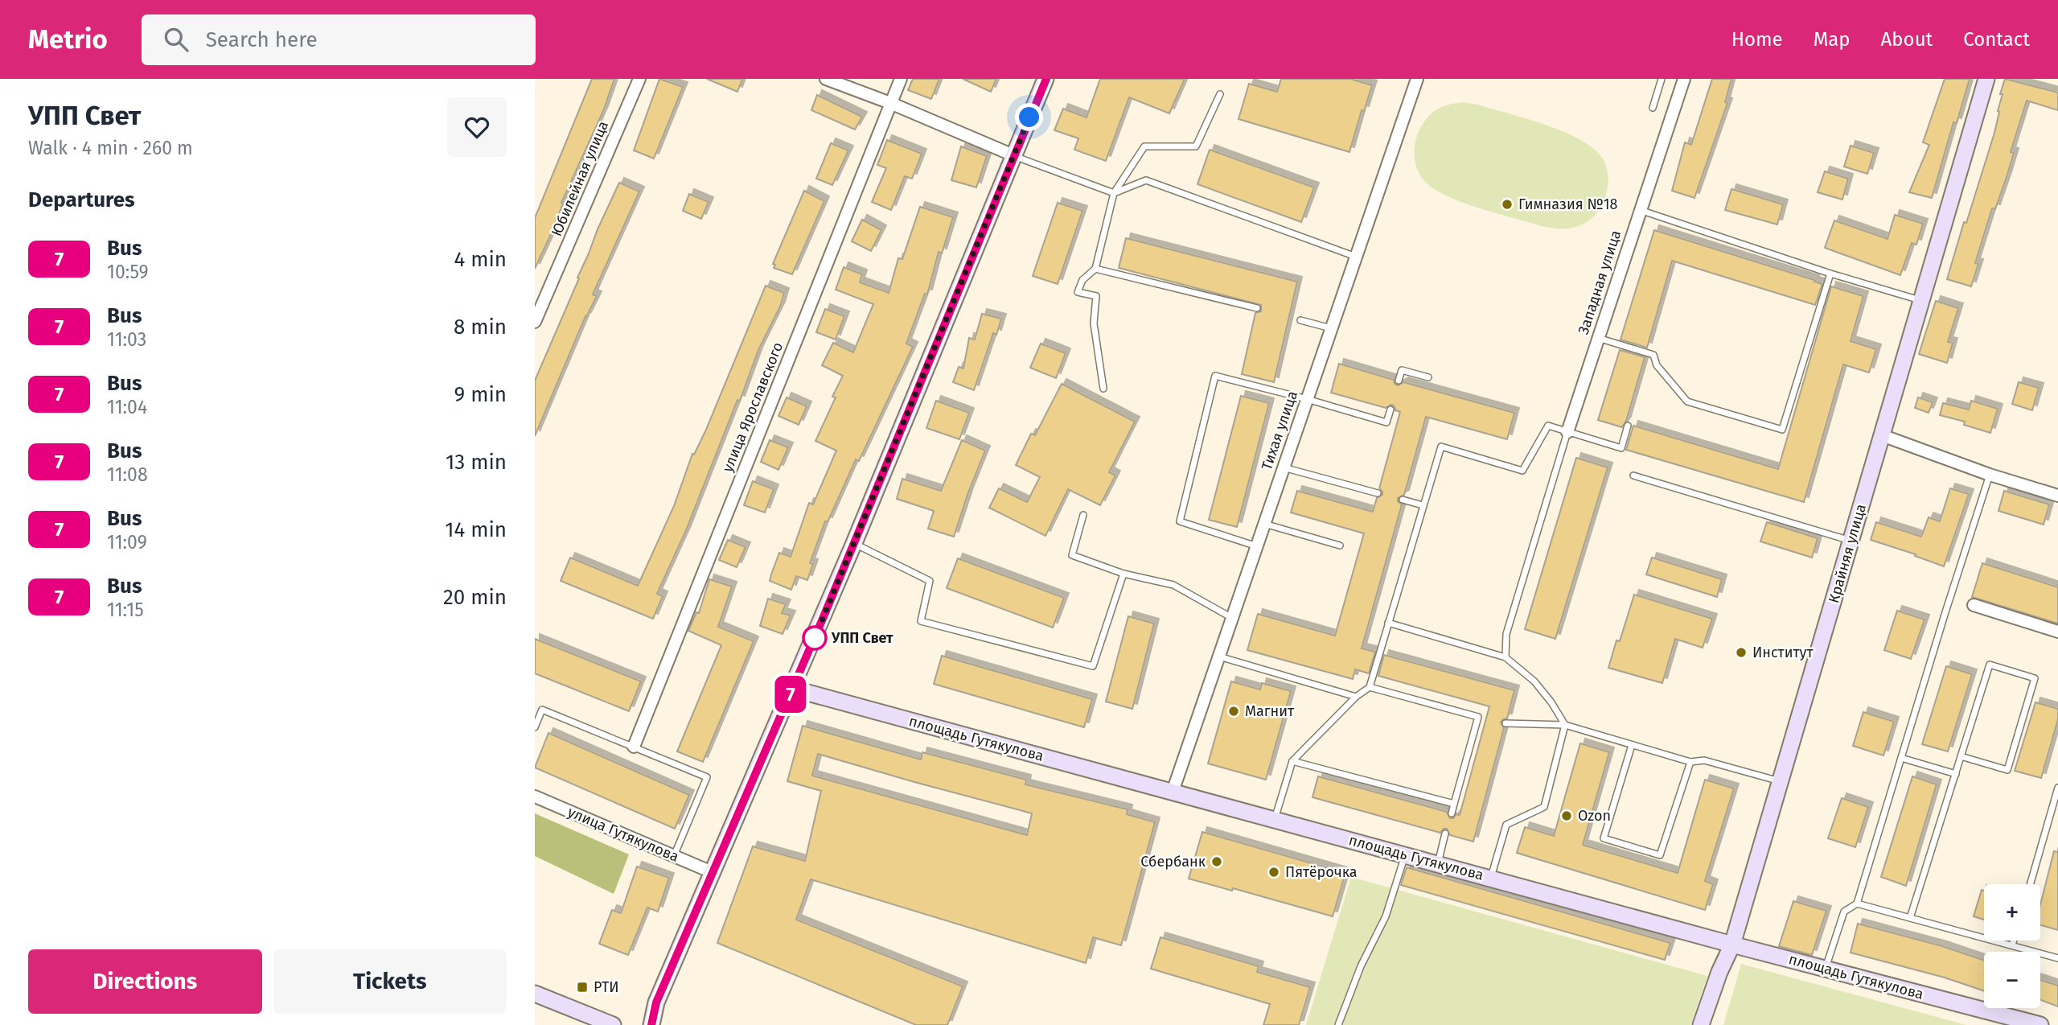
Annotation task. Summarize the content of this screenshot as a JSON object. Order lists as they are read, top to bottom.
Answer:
{
  "streets": {
    "street": [
      "Юбилейная улица",
      "Западная улица",
      "улица Ярославского",
      "Тихая улица",
      "Крайняя улица",
      "площадь Гутякулова",
      "улица Гутякулова"
    ]
  },
  "crossings": [
    ["Тихая улица", "площадь Гутякулова"],
    ["Крайняя улица", "площадь Гутякулова"]
  ],
  "places": {
    "other": [
      "Гимназия №18",
      "УПП Свет",
      "Институт",
      "Магнит",
      "Ozon",
      "Сбербанк",
      "Пятёрочка"
    ],
    "transit": ["РТИ"]
  },
  "lines": ["bus line 7"],
  "page": {
    "header": "Metrio",
    "search": "Search here",
    "nav": [
      "Home",
      "Map",
      "About",
      "Contact"
    ],
    "heading": [
      ["УПП Свет", "Walk · 4 min · 260 m"],
      "Departures"
    ],
    "on_map": "7",
    "list": [
      {
        "mark": "7",
        "name": "Bus",
        "note": "10:59",
        "value": "4 min"
      },
      {
        "mark": "7",
        "name": "Bus",
        "note": "11:03",
        "value": "8 min"
      },
      {
        "mark": "7",
        "name": "Bus",
        "note": "11:04",
        "value": "9 min"
      },
      {
        "mark": "7",
        "name": "Bus",
        "note": "11:08",
        "value": "13 min"
      },
      {
        "mark": "7",
        "name": "Bus",
        "note": "11:09",
        "value": "14 min"
      },
      {
        "mark": "7",
        "name": "Bus",
        "note": "11:15",
        "value": "20 min"
      }
    ],
    "map_buttons": ["+", "−"],
    "buttons": ["Directions", "Tickets"]
  }
}
